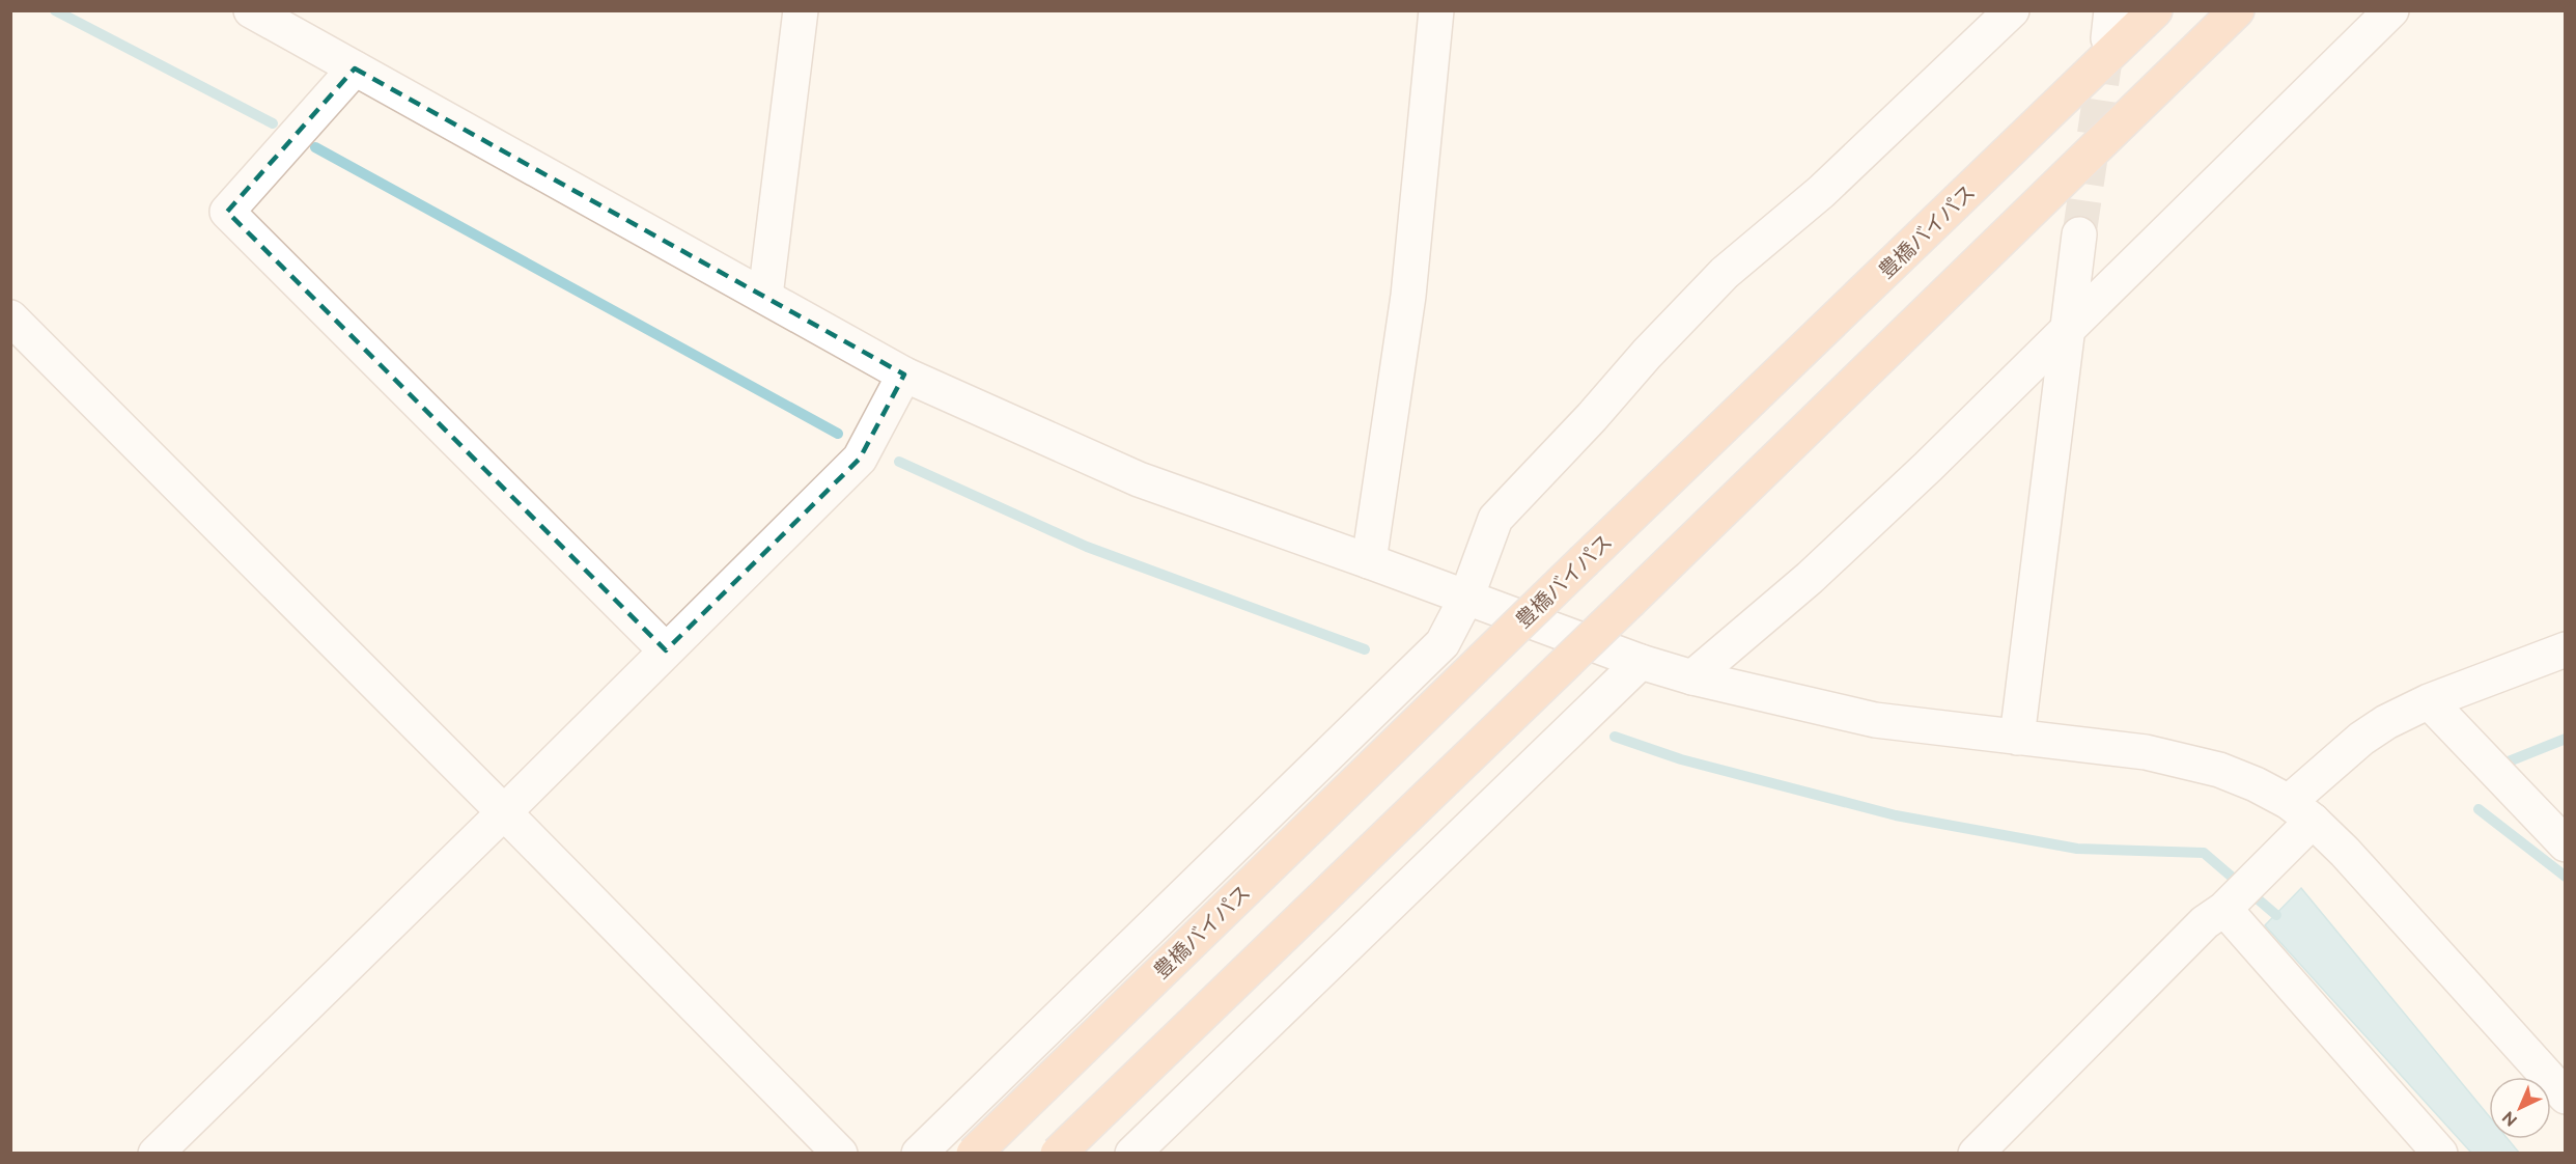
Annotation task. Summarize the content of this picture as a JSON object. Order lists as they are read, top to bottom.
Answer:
{
  "streets": {
    "highway": ["豊橋バイパス"]
  },
  "north": "bottom left"
}
